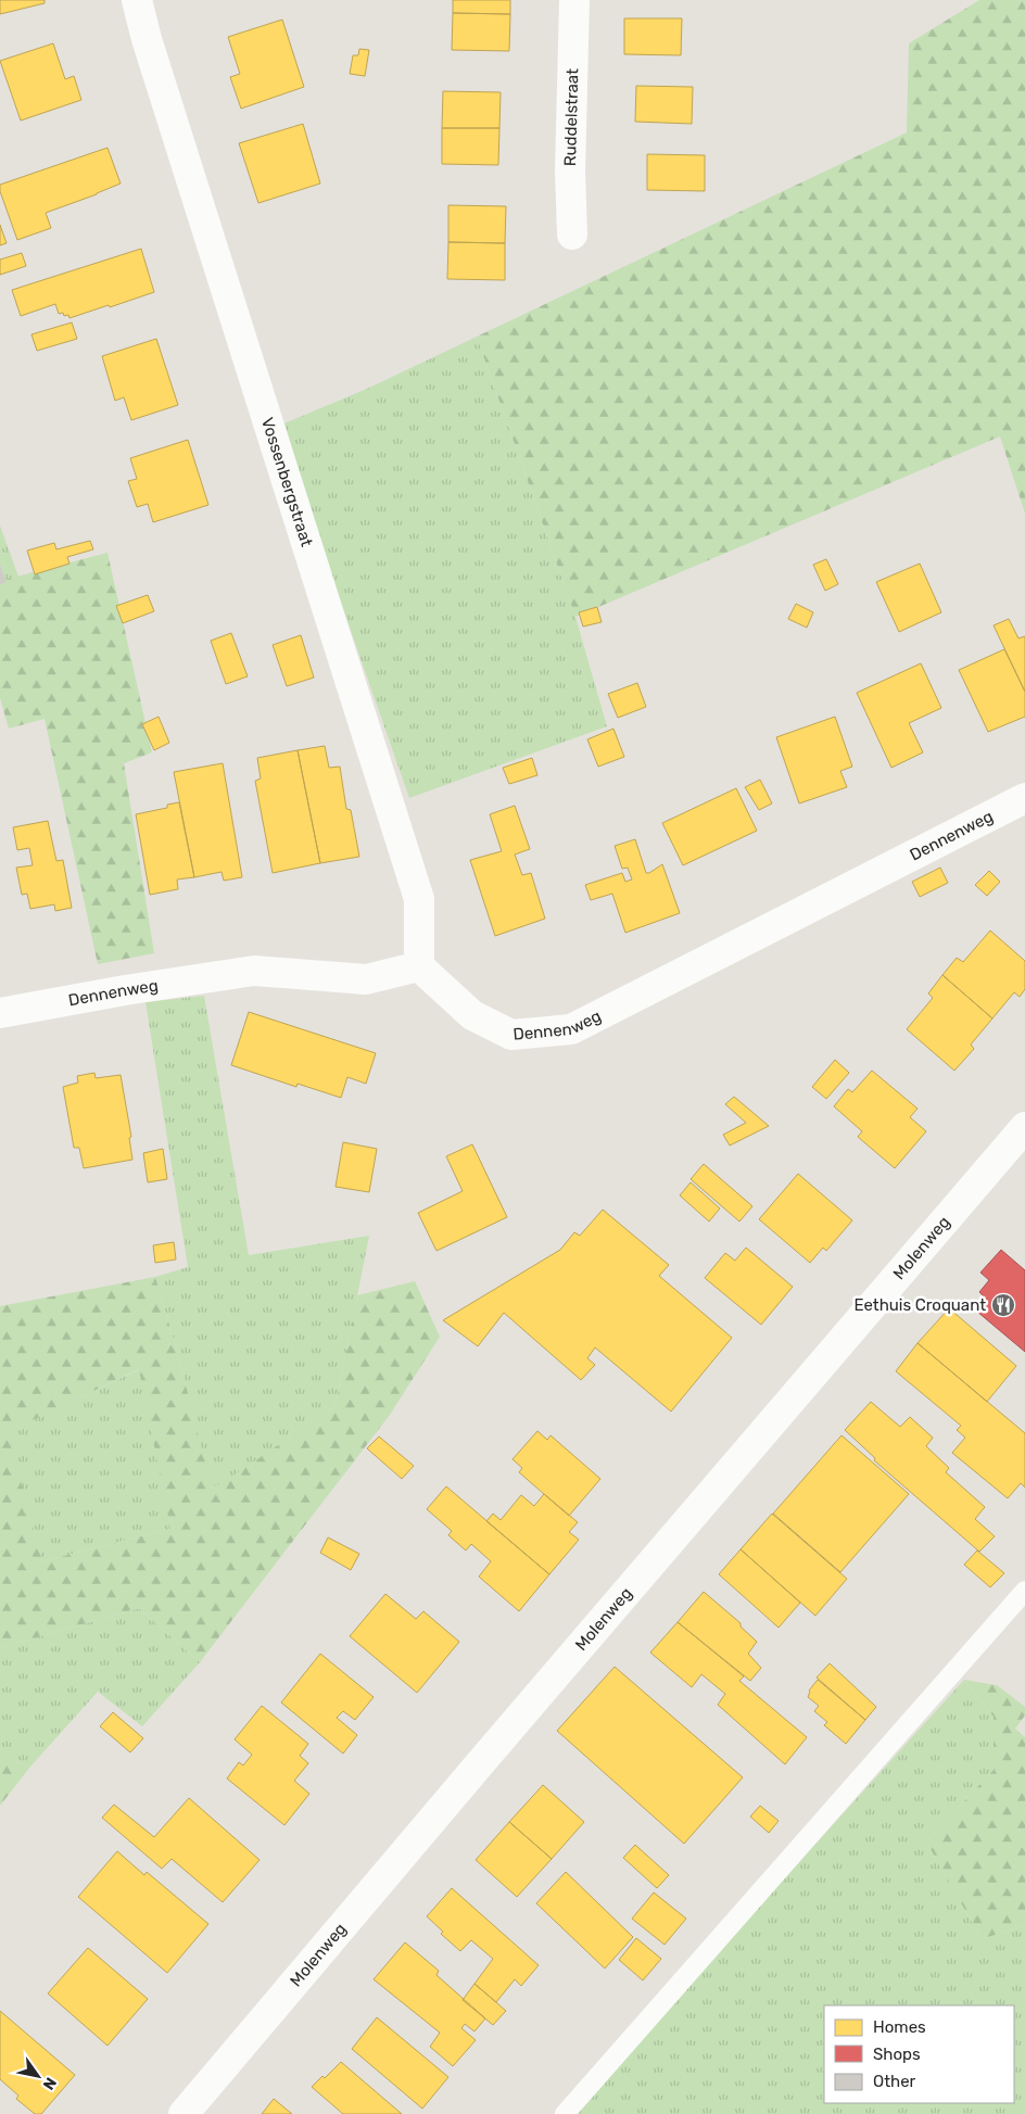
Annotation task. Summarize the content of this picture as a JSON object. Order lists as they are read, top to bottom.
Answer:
{
  "streets": {
    "street": [
      "Ruddelstraat",
      "Vossenbergstraat",
      "Dennenweg",
      "Molenweg"
    ]
  },
  "crossings": [
    ["Vossenbergstraat", "Dennenweg"]
  ],
  "places": {
    "restaurant": ["Eethuis Croquant"]
  },
  "legend": ["Homes", "Shops", "Other"],
  "north": "bottom right"
}
